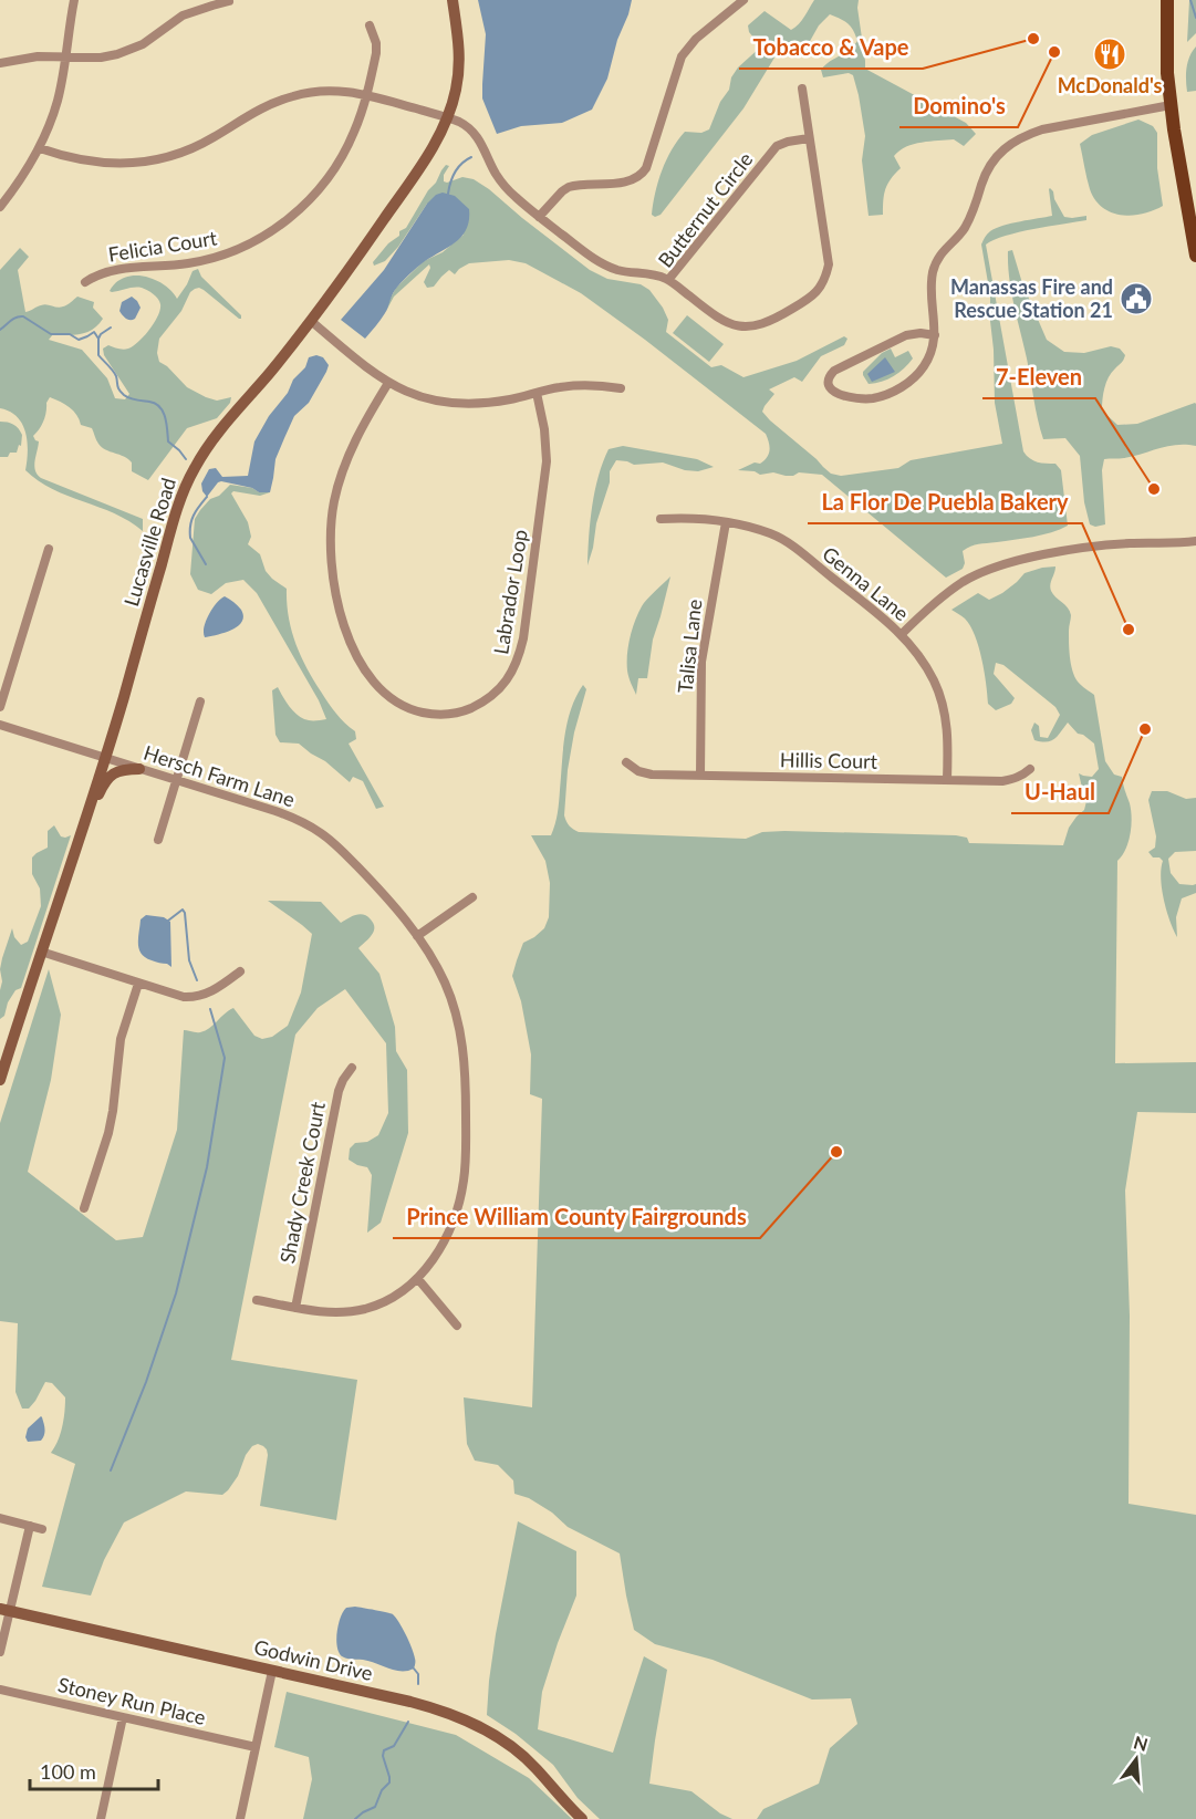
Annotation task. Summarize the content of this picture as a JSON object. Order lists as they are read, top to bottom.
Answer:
{
  "streets": {
    "street": [
      "Butternut Circle",
      "Felicia Court",
      "Lucasville Road",
      "Genna Lane",
      "Labrador Loop",
      "Talisa Lane",
      "Hillis Court",
      "Hersch Farm Lane",
      "Shady Creek Court",
      "Godwin Drive",
      "Stoney Run Place"
    ]
  },
  "crossings": [
    ["Lucasville Road", "Hersch Farm Lane"],
    ["Genna Lane", "Talisa Lane"],
    ["Genna Lane", "Hillis Court"],
    ["Talisa Lane", "Hillis Court"],
    ["Hersch Farm Lane", "Shady Creek Court"]
  ],
  "places": {
    "other": [
      "Tobacco & Vape",
      "Domino's",
      "7-Eleven",
      "La Flor De Puebla Bakery",
      "U-Haul",
      "Prince William County Fairgrounds"
    ],
    "restaurant": ["McDonald's"],
    "public building": ["Manassas Fire and Rescue Station 21"]
  },
  "scale_bar": "100 m",
  "north": "top"
}
